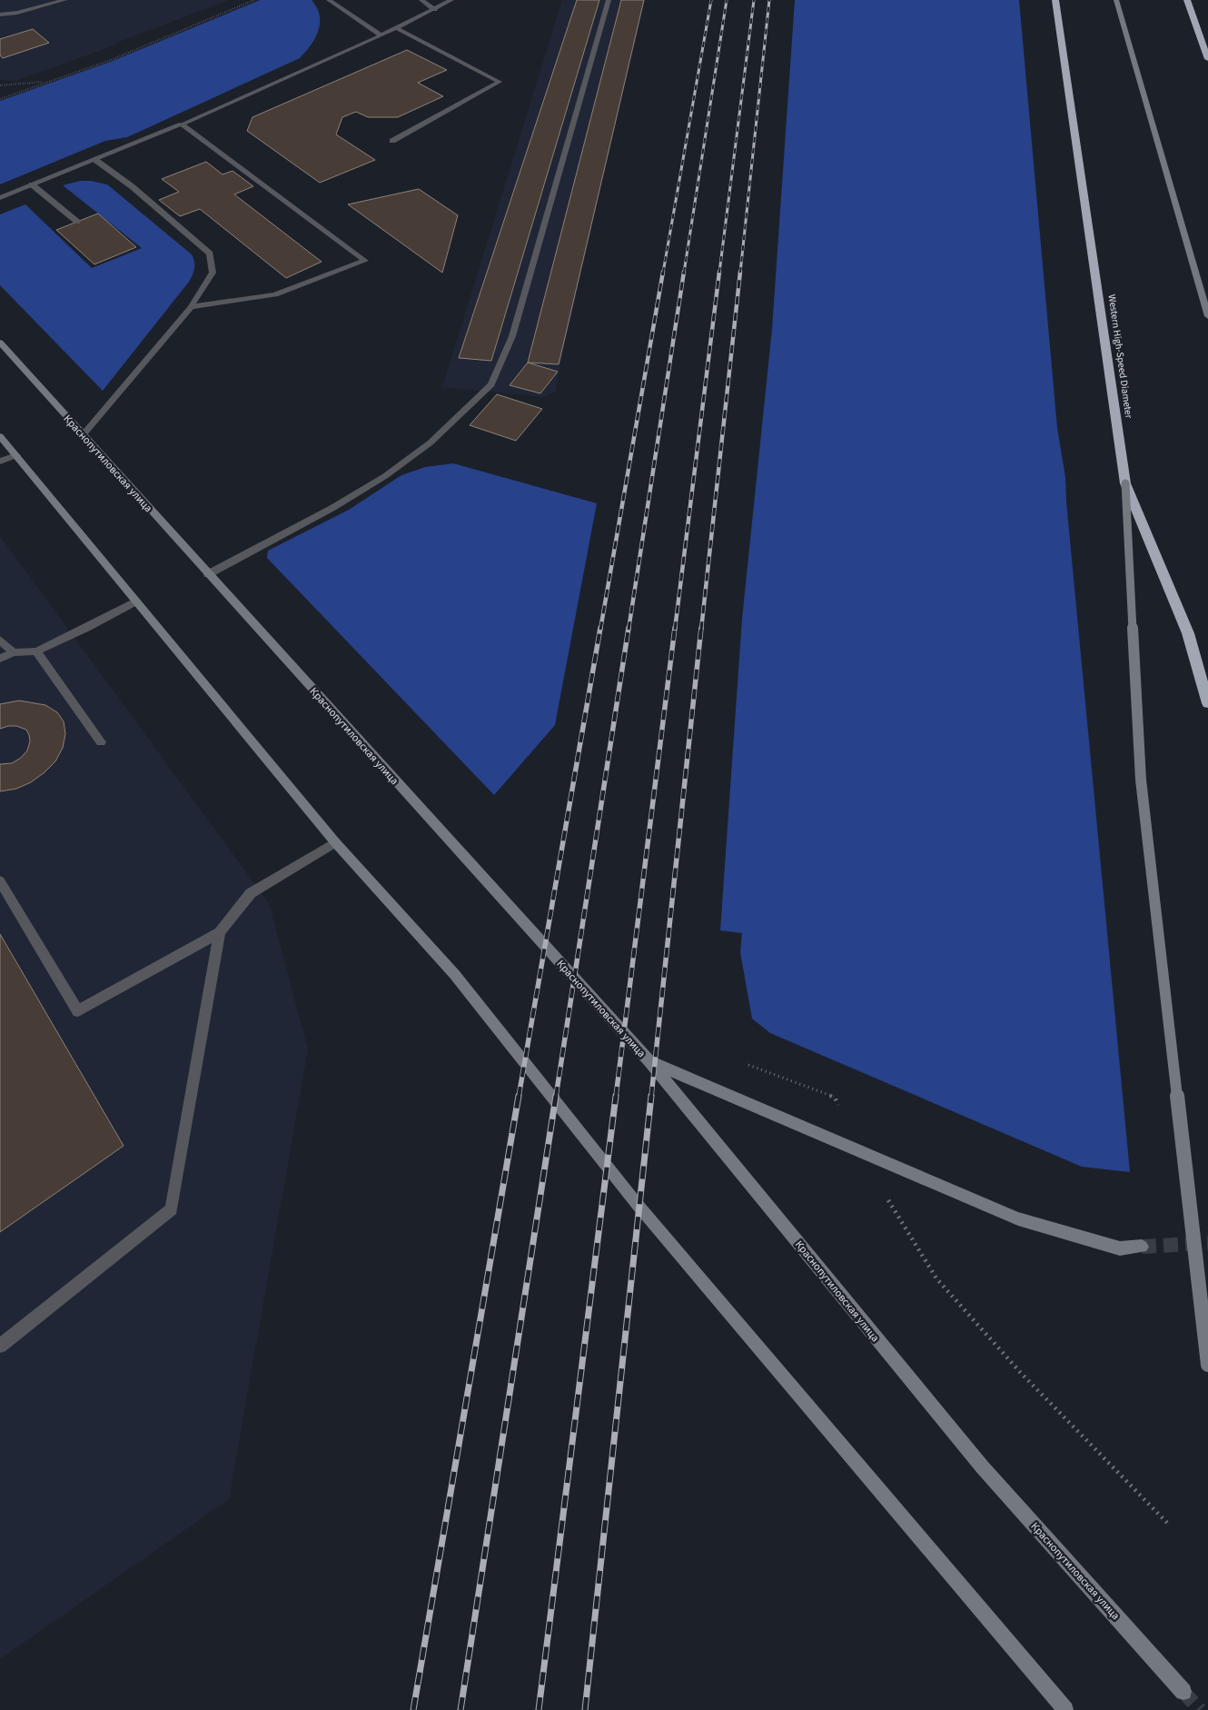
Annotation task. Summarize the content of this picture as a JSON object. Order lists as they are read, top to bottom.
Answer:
{
  "streets": {
    "highway": ["Western High-Speed Diameter"],
    "main road": ["Краснопутиловская улица"]
  }
}
